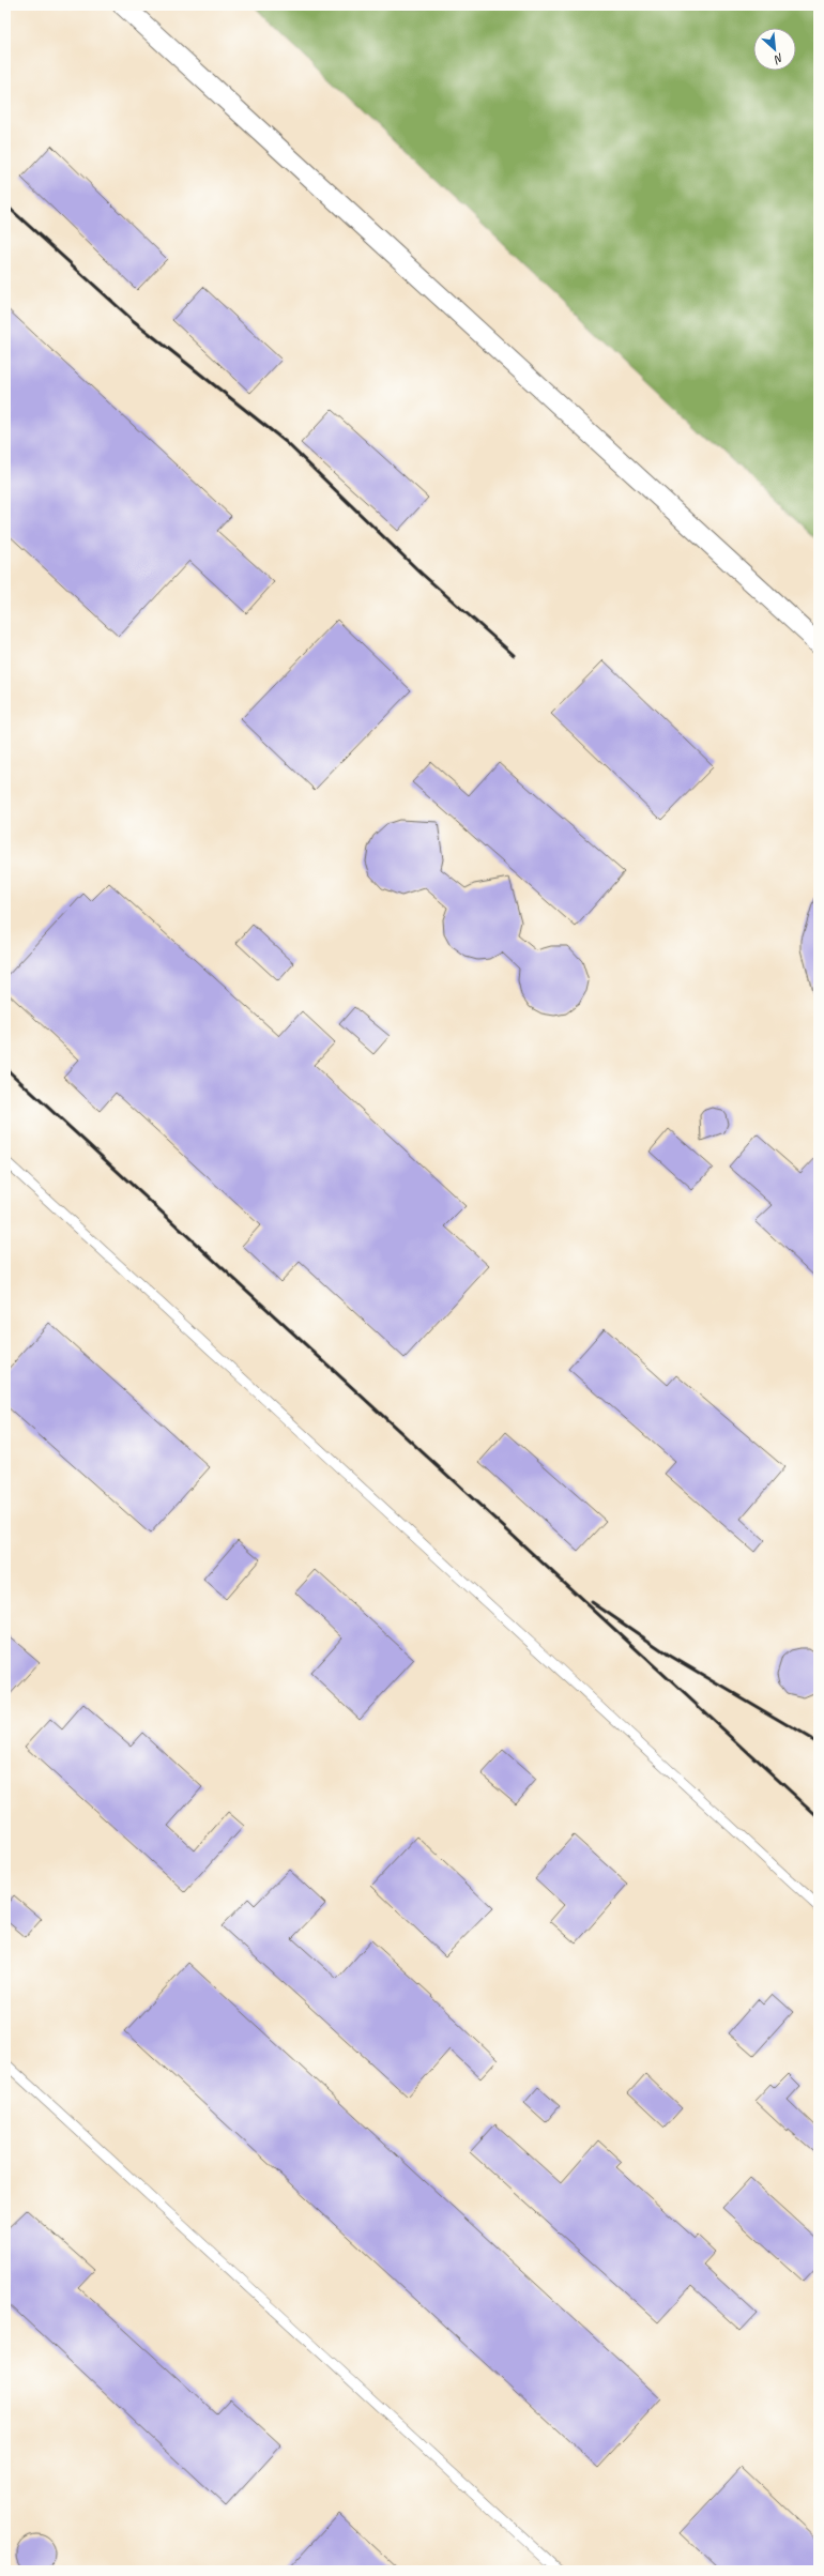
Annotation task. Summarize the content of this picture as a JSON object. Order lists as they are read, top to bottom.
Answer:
{
  "north": "bottom right"
}
